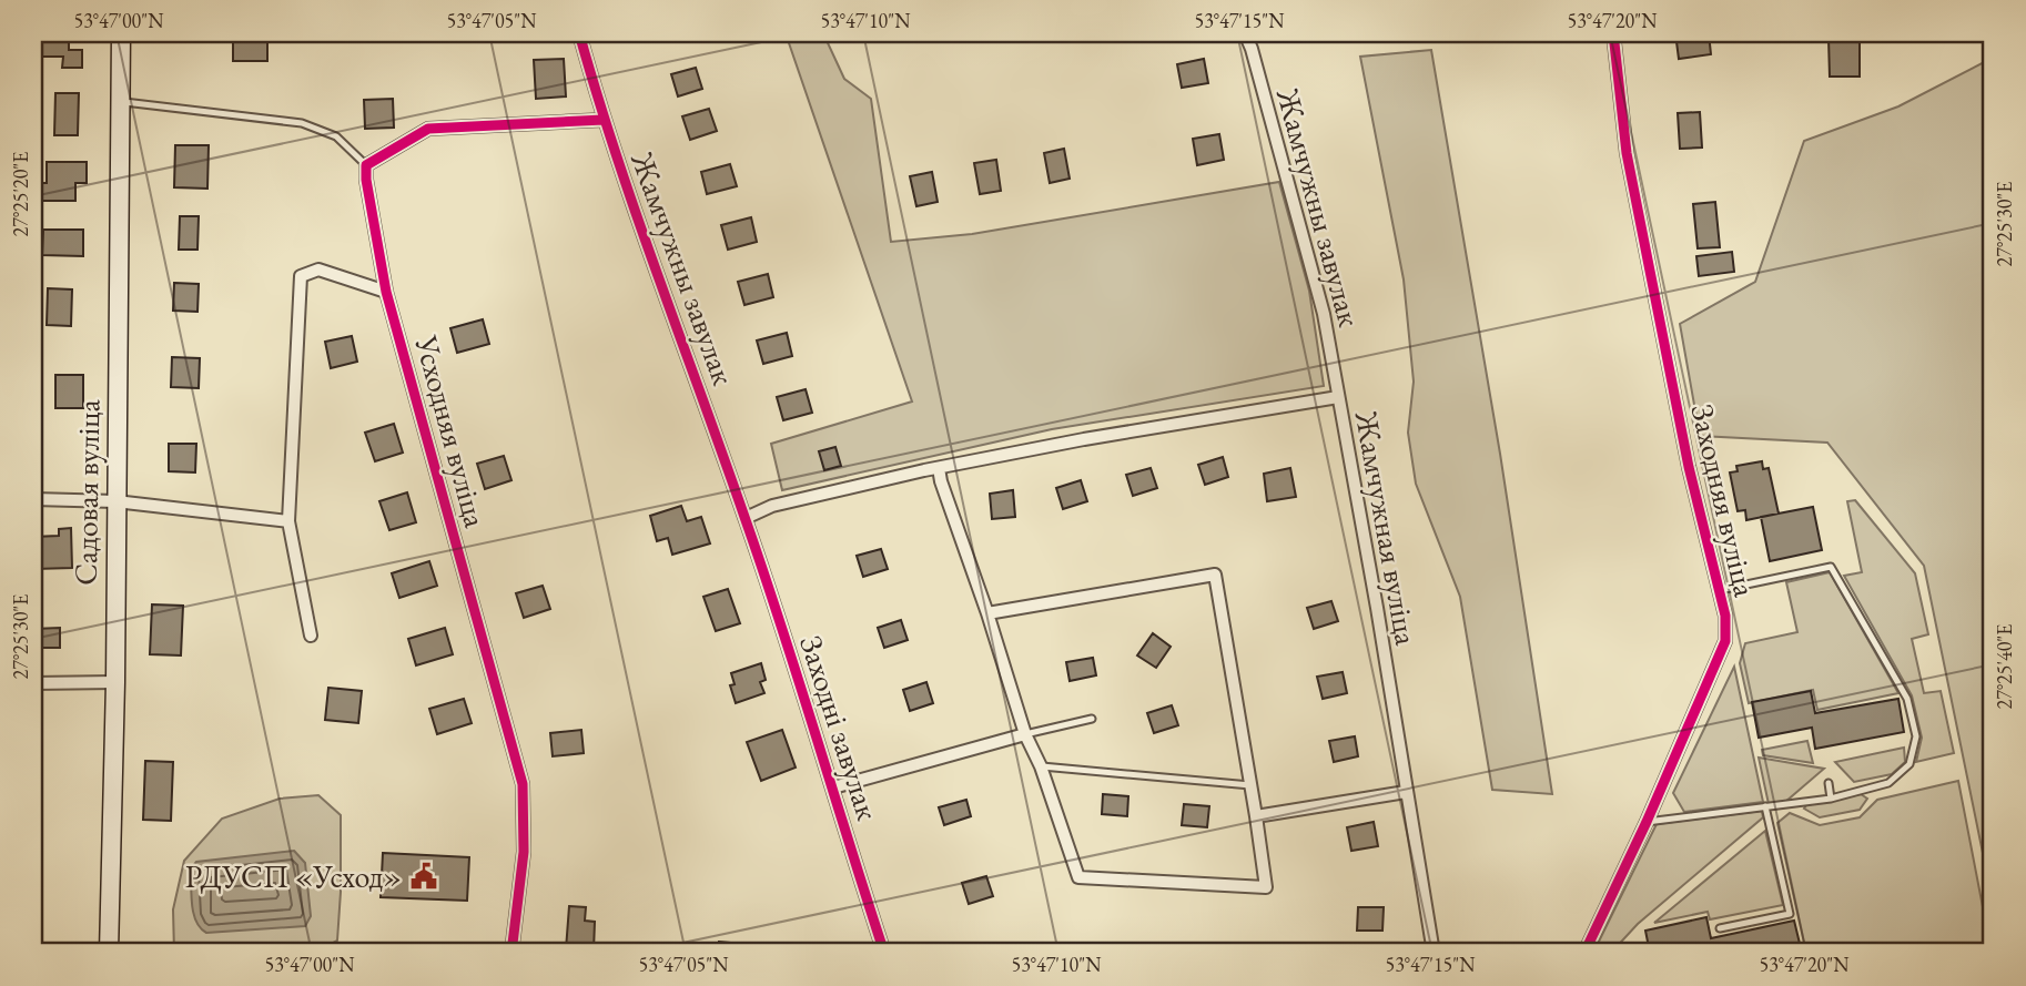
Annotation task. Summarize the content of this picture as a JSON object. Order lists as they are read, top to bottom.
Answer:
{
  "streets": {
    "street": [
      "Жамчужны завулак",
      "Усходняя вуліца",
      "Садовая вуліца",
      "Заходняя вуліца",
      "Жамчужная вуліца",
      "Заходні завулак"
    ]
  },
  "crossings": [
    ["Жамчужны завулак", "Жамчужная вуліца"],
    ["Жамчужны завулак", "Заходні завулак"],
    ["Жамчужная вуліца", "Заходні завулак"]
  ],
  "places": {
    "public building": ["РДУСП «Усход»"]
  },
  "coordinates": [
    "53°47'00\"N",
    "53°47'05\"N",
    "53°47'10\"N",
    "53°47'15\"N",
    "53°47'20\"N",
    "27°25'20\"E",
    "27°25'30\"E",
    "27°25'40\"E"
  ]
}
